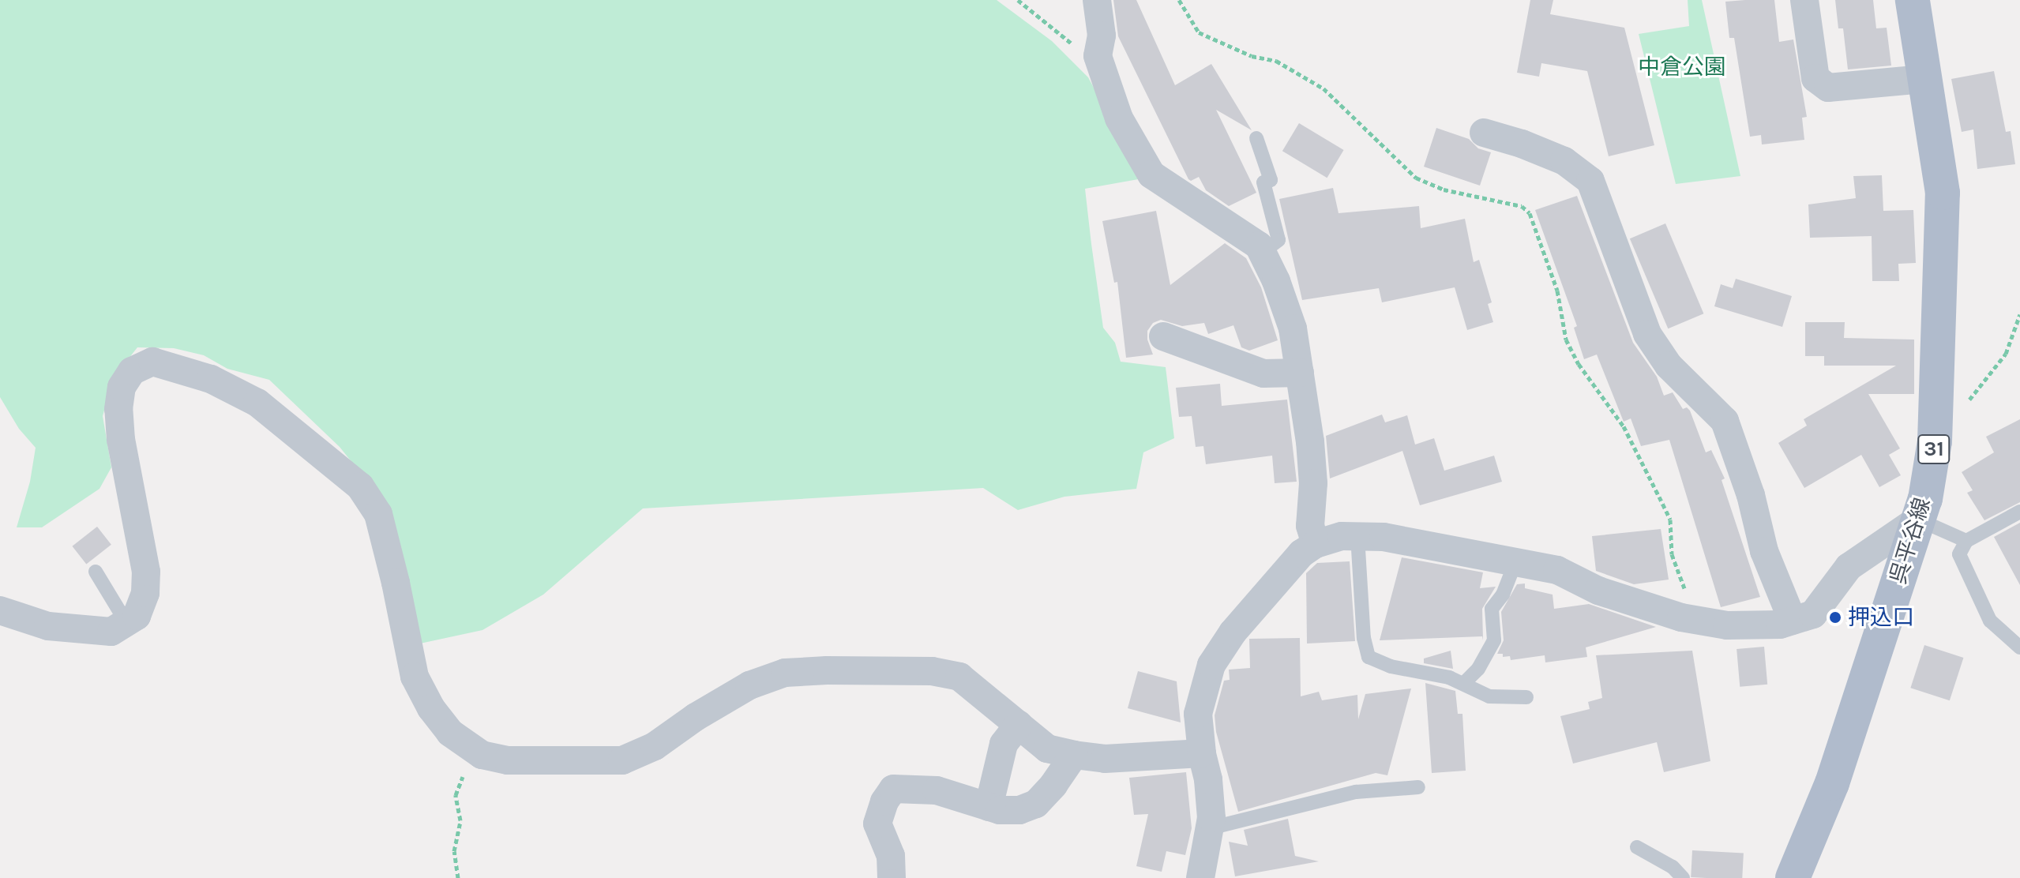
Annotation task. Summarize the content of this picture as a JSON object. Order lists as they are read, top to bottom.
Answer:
{
  "streets": {
    "main road": ["31", "呉平谷線"]
  },
  "parks": ["中倉公園"],
  "places": ["押込口"]
}
